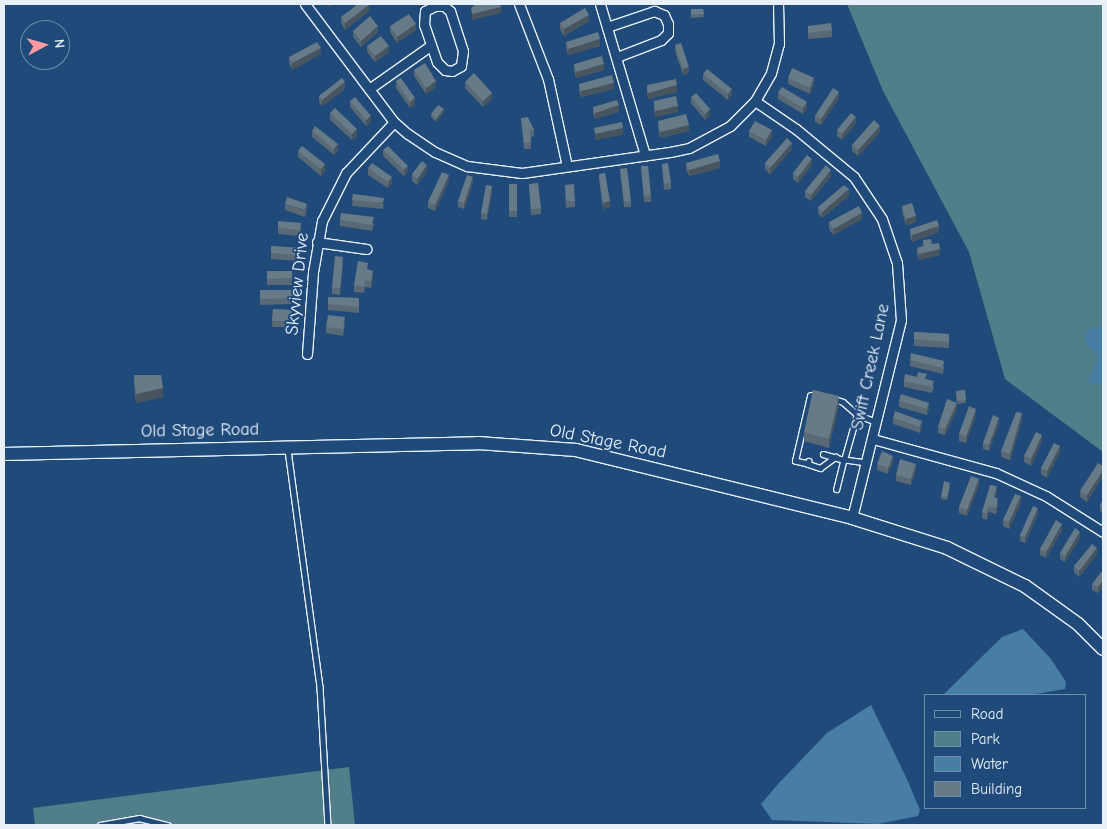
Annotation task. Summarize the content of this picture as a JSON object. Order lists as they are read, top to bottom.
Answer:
{
  "streets": {
    "main road": ["Old Stage Road"],
    "street": ["Skyview Drive", "Swift Creek Lane"]
  },
  "crossings": [
    ["Swift Creek Lane", "Old Stage Road"]
  ],
  "legend": [
    "Road",
    "Park",
    "Water",
    "Building"
  ],
  "north": "right"
}
